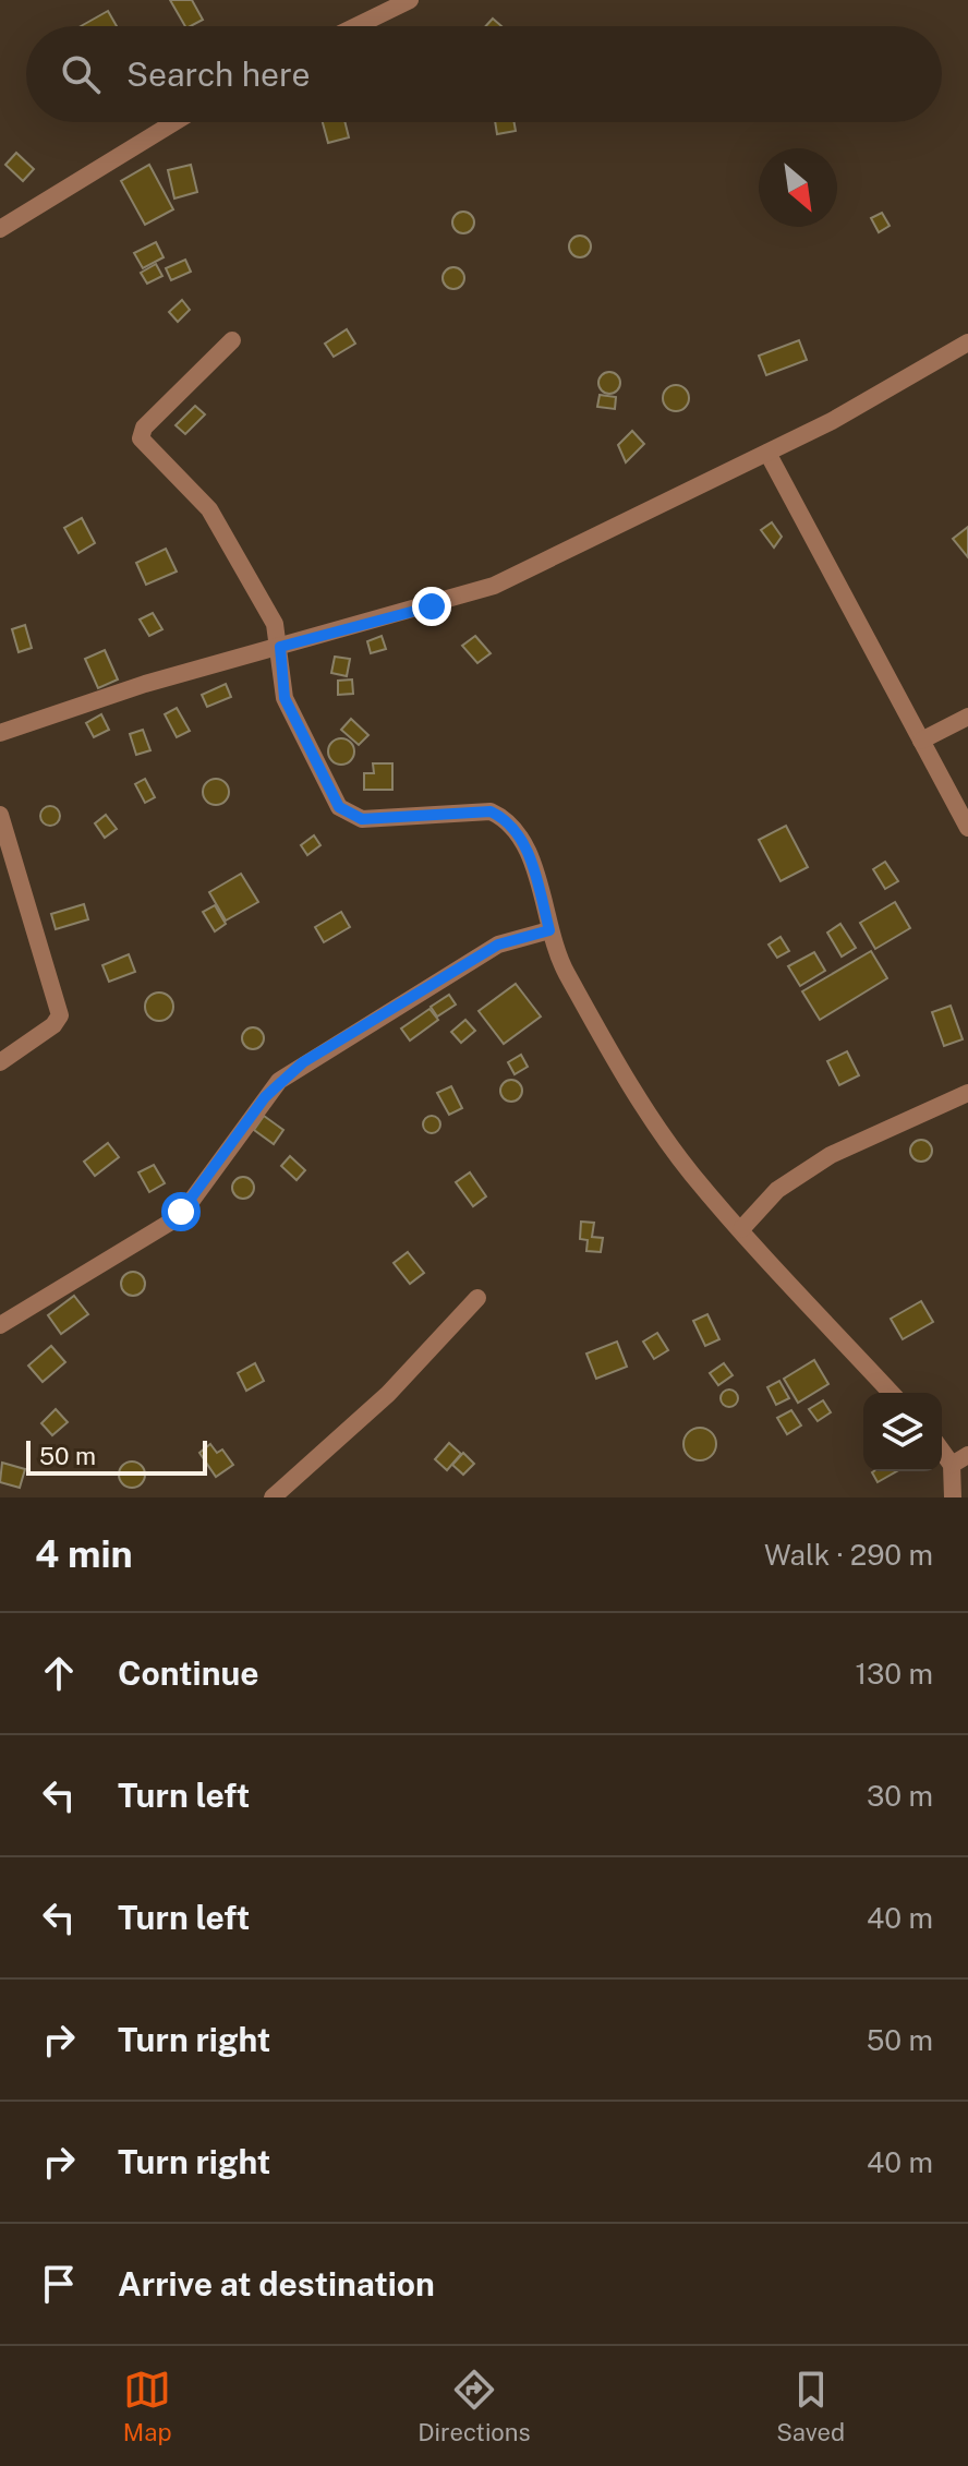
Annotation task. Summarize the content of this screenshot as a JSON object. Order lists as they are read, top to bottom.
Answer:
{
  "scale_bar": "50 m",
  "north": "bottom right",
  "page": {
    "search": "Search here",
    "scale": "50 m",
    "heading": ["4 min", "Walk · 290 m"],
    "list": [
      ["Continue", "130 m"],
      ["Turn left", "30 m"],
      ["Turn left", "40 m"],
      ["Turn right", "50 m"],
      ["Turn right", "40 m"],
      "Arrive at destination"
    ],
    "nav": ["Map", "Directions", "Saved"]
  }
}
